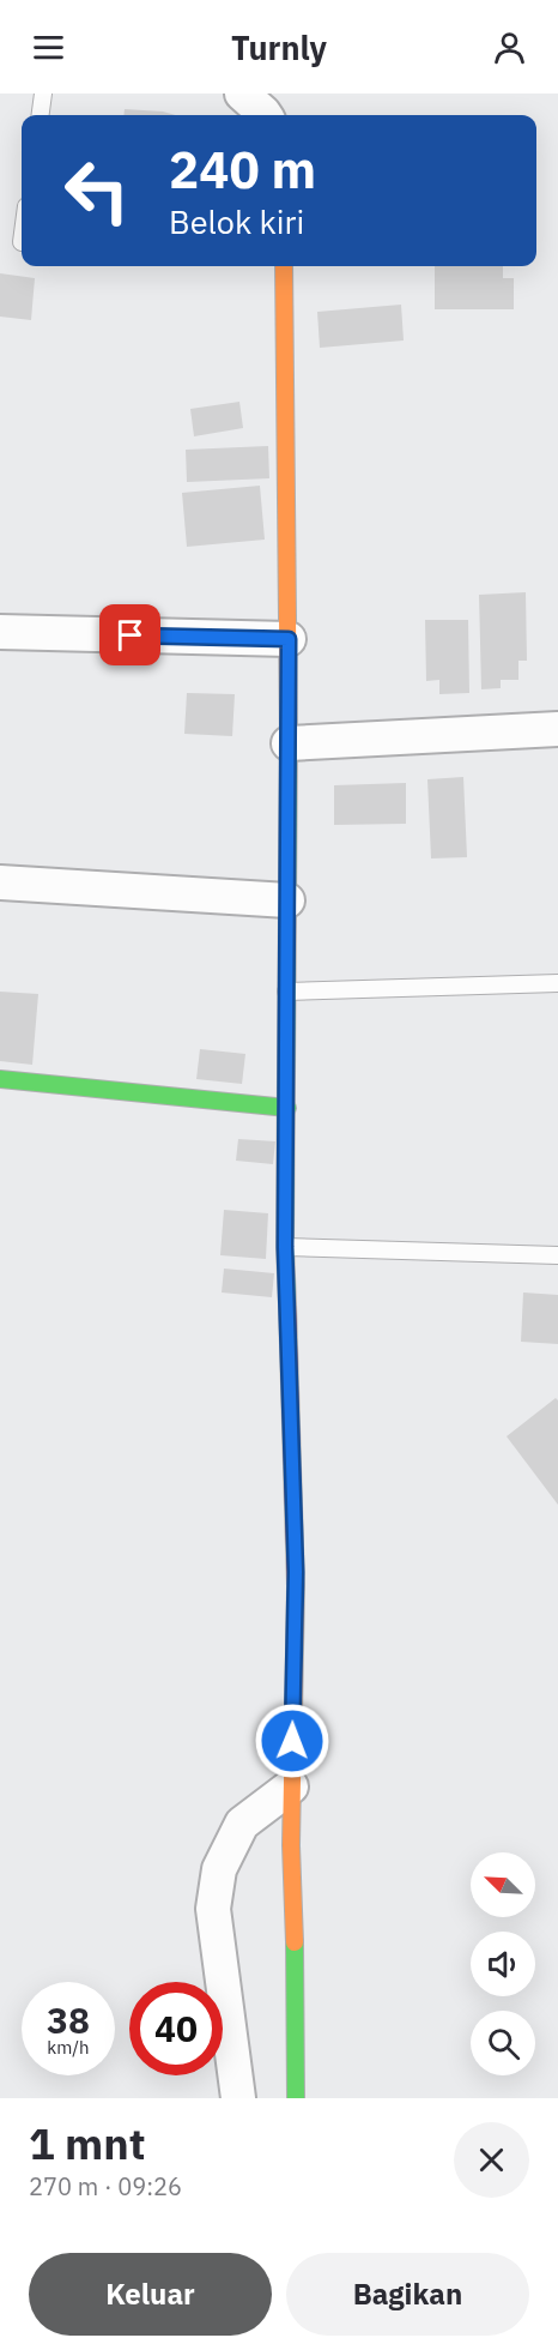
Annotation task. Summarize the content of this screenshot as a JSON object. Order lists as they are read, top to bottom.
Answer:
{
  "north": "top left",
  "page": {
    "header": "Turnly",
    "turn": ["240 m", "Belok kiri"],
    "speed": "38 km/h",
    "limit": "40",
    "heading": ["1 mnt", "270 m · 09:26"],
    "buttons": ["Keluar", "Bagikan"]
  }
}
